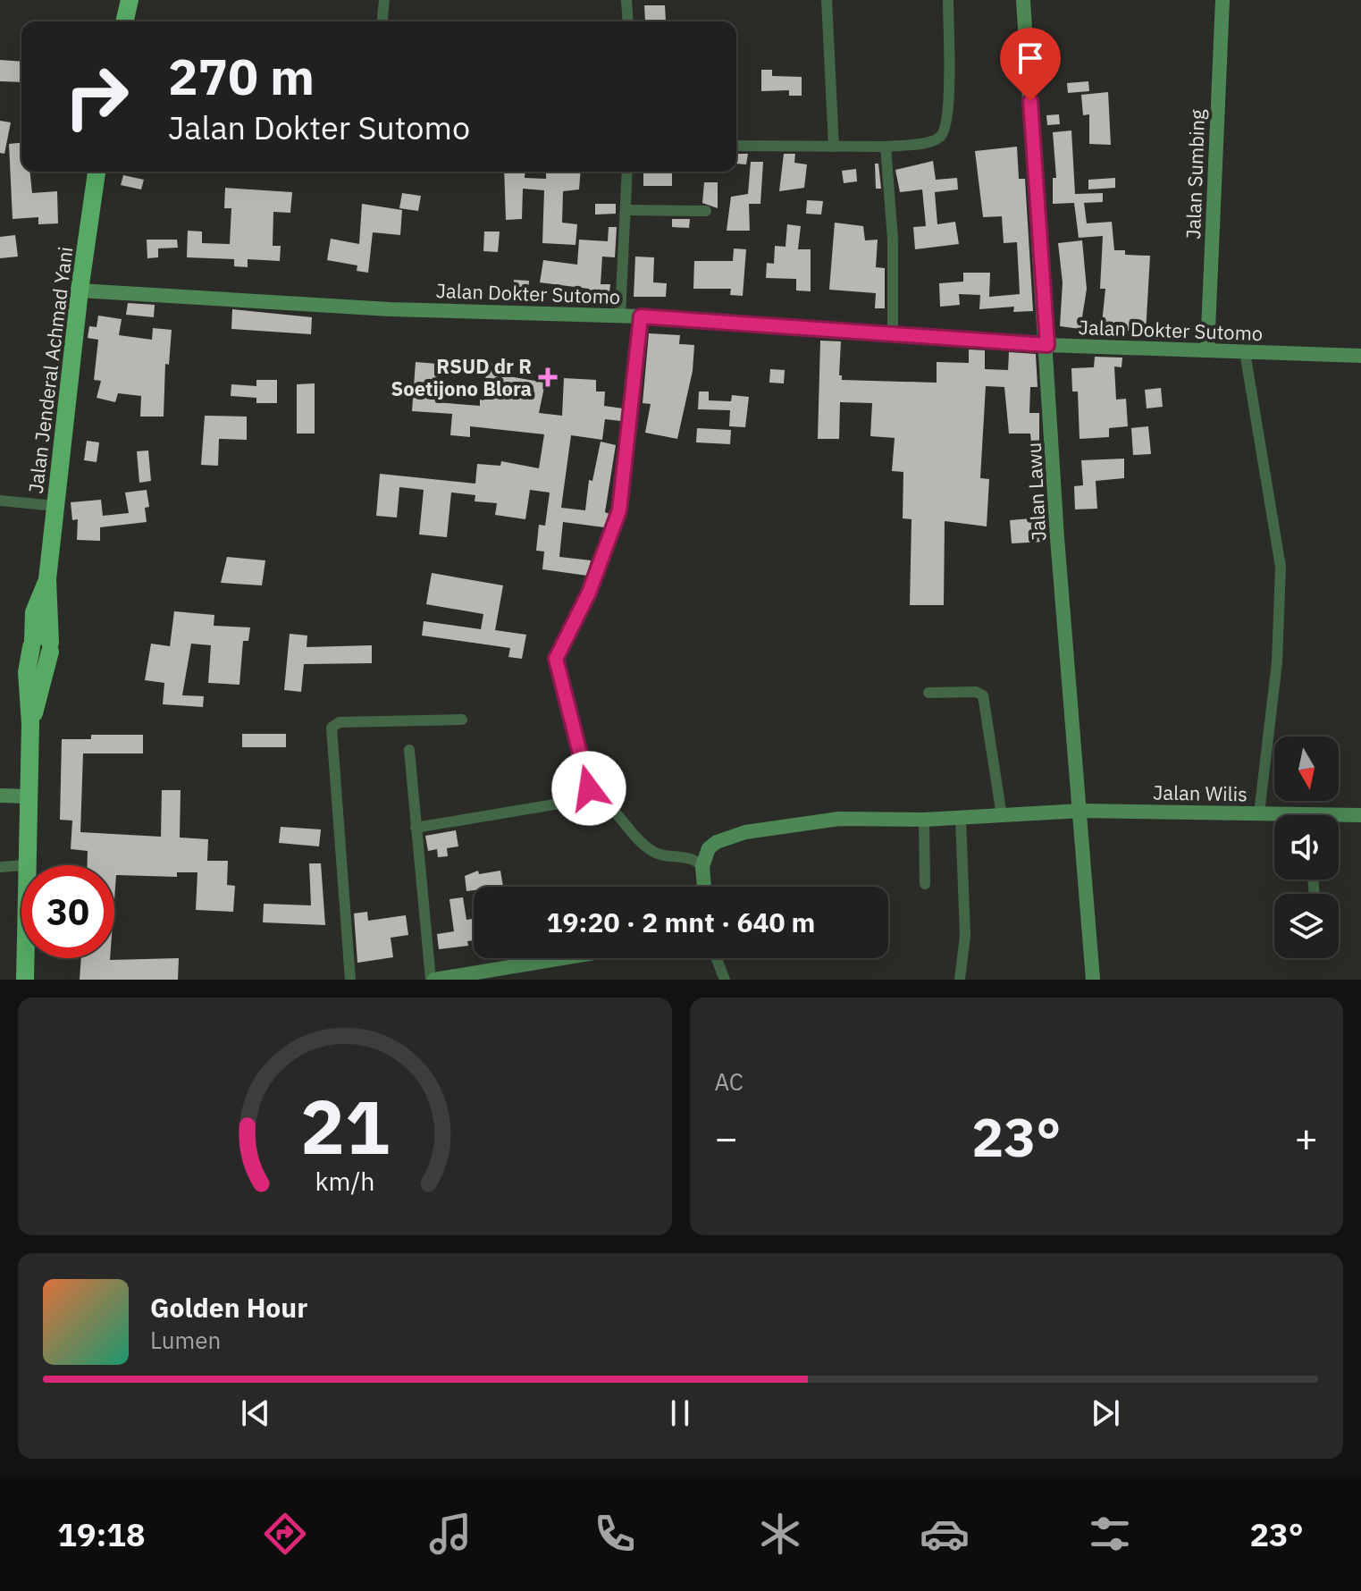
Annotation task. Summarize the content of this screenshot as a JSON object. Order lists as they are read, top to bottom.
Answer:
{
  "streets": {
    "highway": ["Jalan Jenderal Achmad Yani"],
    "main road": [
      "Jalan Sumbing",
      "Jalan Dokter Sutomo",
      "Jalan Lawu",
      "Jalan Wilis"
    ]
  },
  "crossings": [
    ["Jalan Sumbing", "Jalan Dokter Sutomo"],
    ["Jalan Dokter Sutomo", "Jalan Jenderal Achmad Yani"],
    ["Jalan Dokter Sutomo", "Jalan Lawu"],
    ["Jalan Lawu", "Jalan Wilis"]
  ],
  "places": {
    "health": ["RSUD dr R Soetijono Blora"]
  },
  "north": "bottom",
  "page": {
    "turn": ["270 m", "Jalan Dokter Sutomo"],
    "limit": "30",
    "trip": "19:20 · 2 mnt · 640 m",
    "tile": "AC",
    "heat": ["−", "23°", "+"],
    "song": ["Golden Hour", "Lumen"],
    "tabs": ["19:18", "23°"],
    "gauge": ["21", "km/h"]
  }
}
